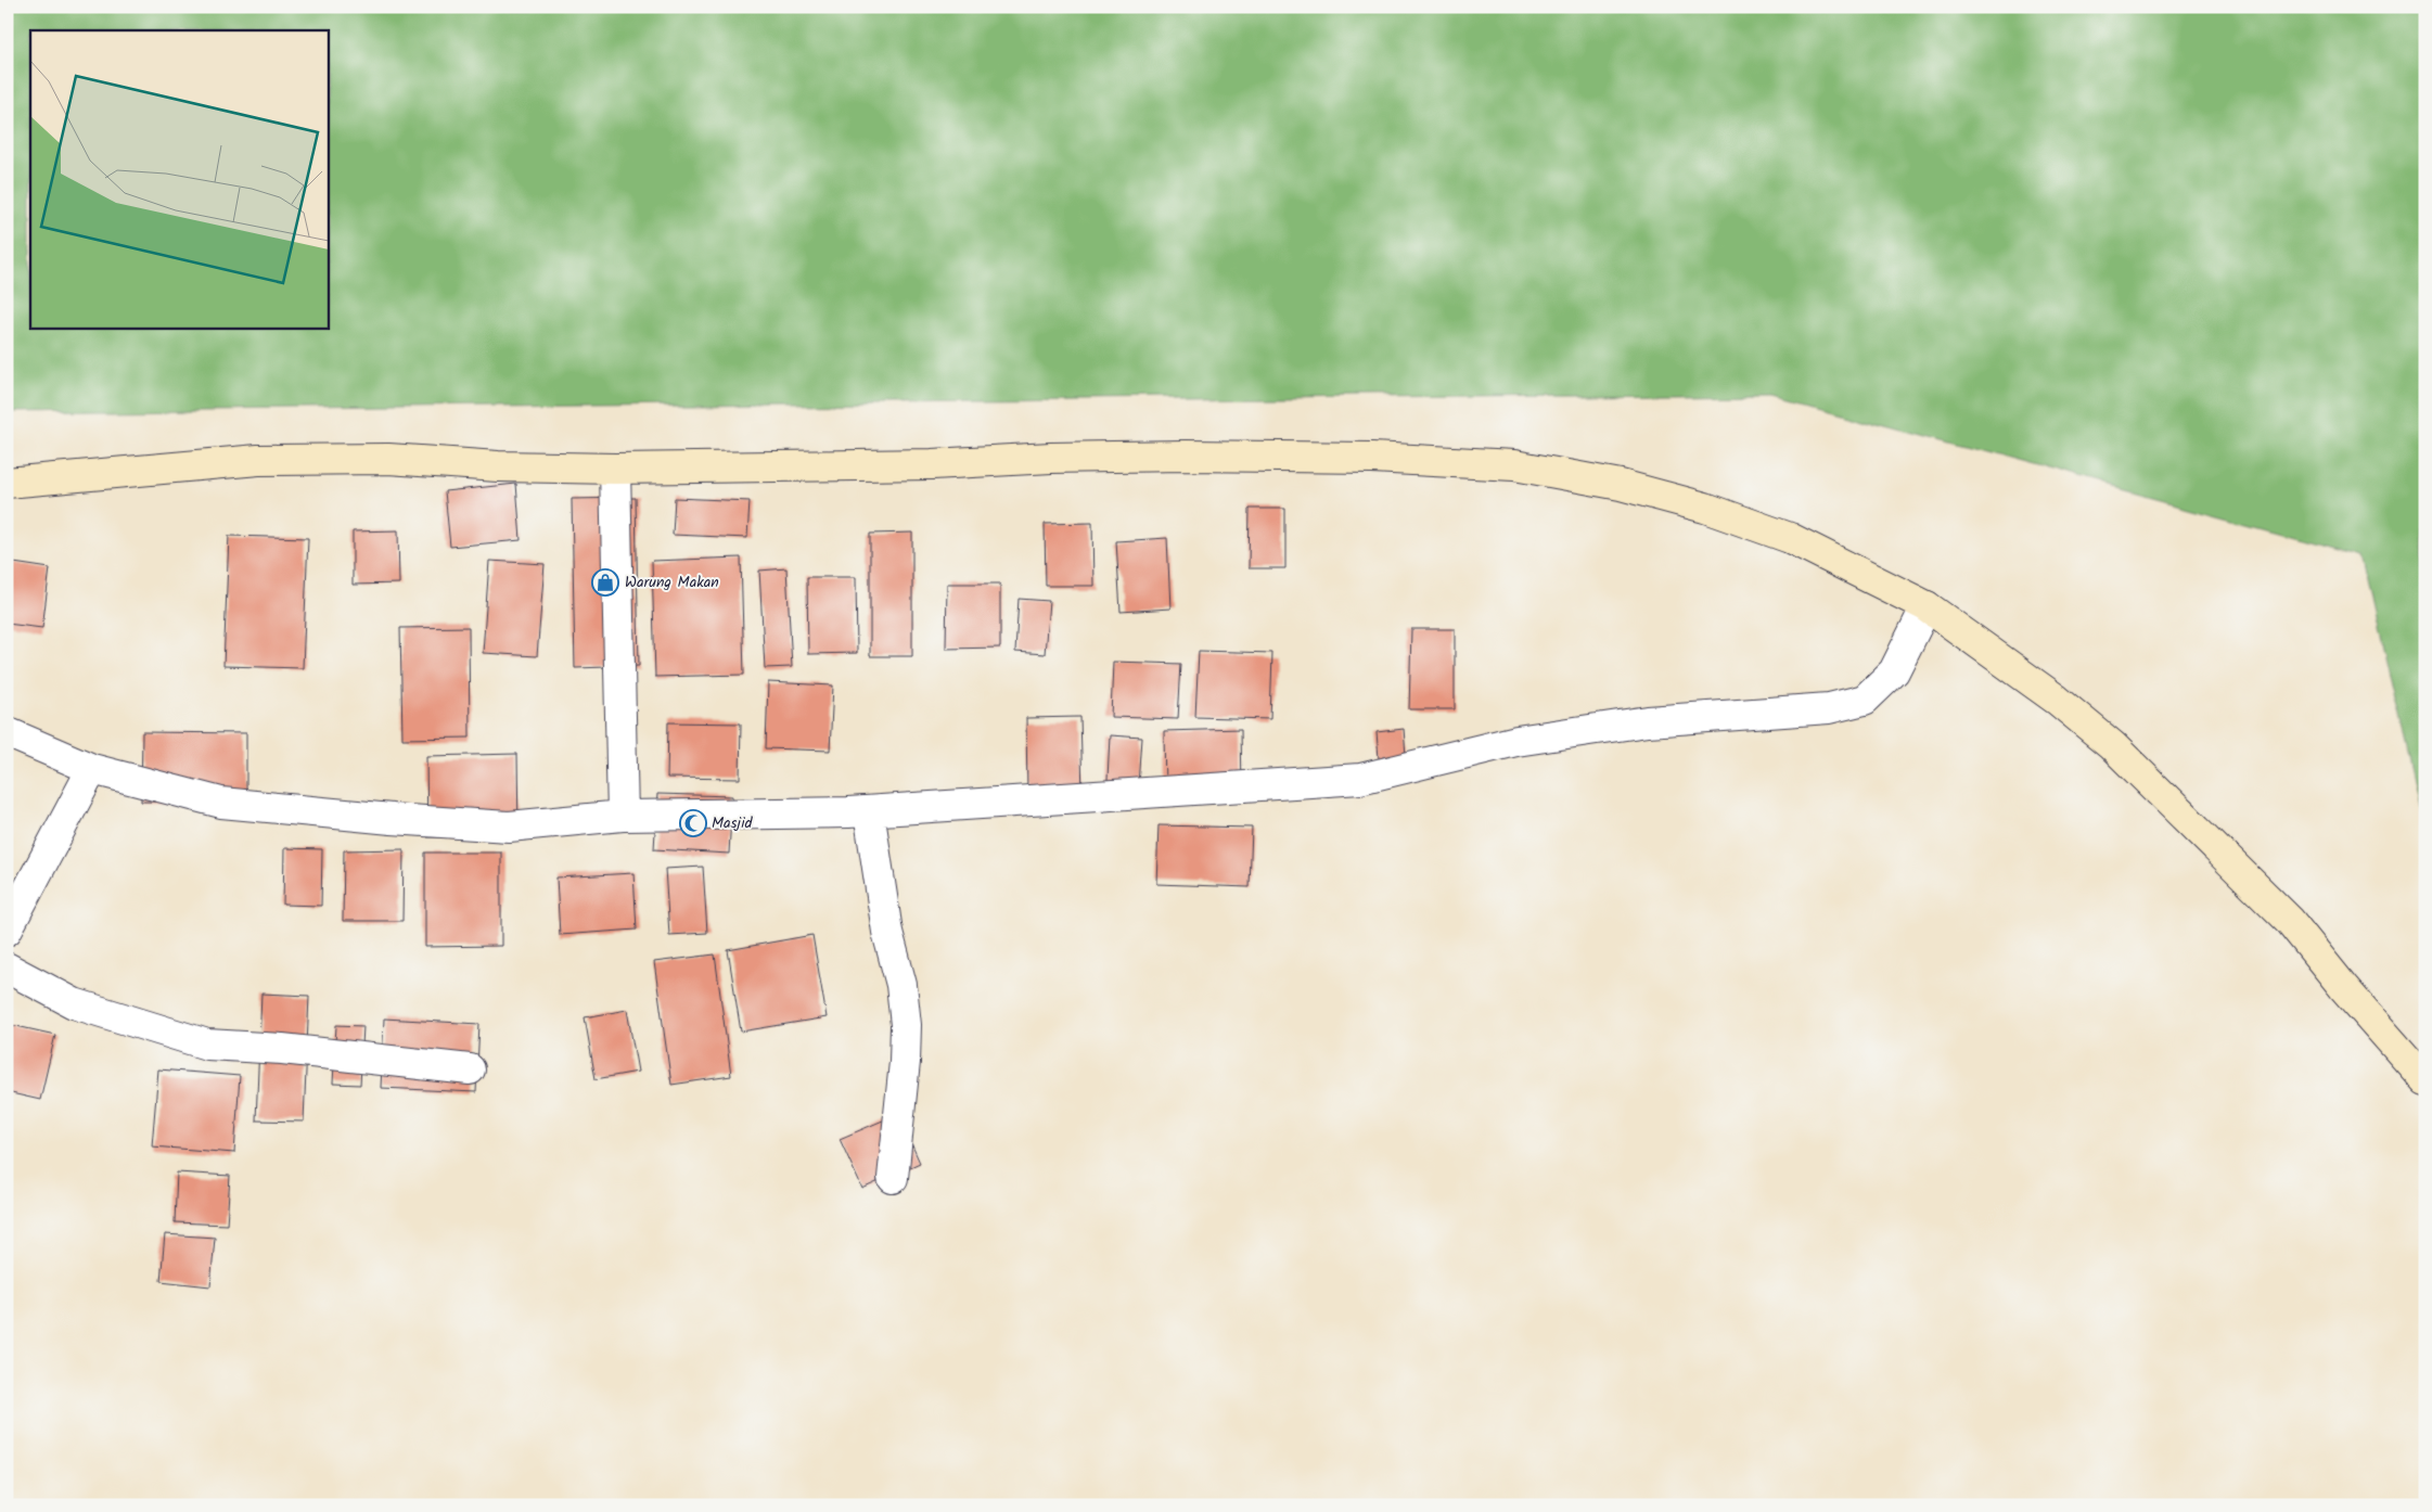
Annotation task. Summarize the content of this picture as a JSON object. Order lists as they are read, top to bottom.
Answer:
{
  "places": {
    "shop": ["Warung Makan"],
    "mosque": ["Masjid"]
  }
}
